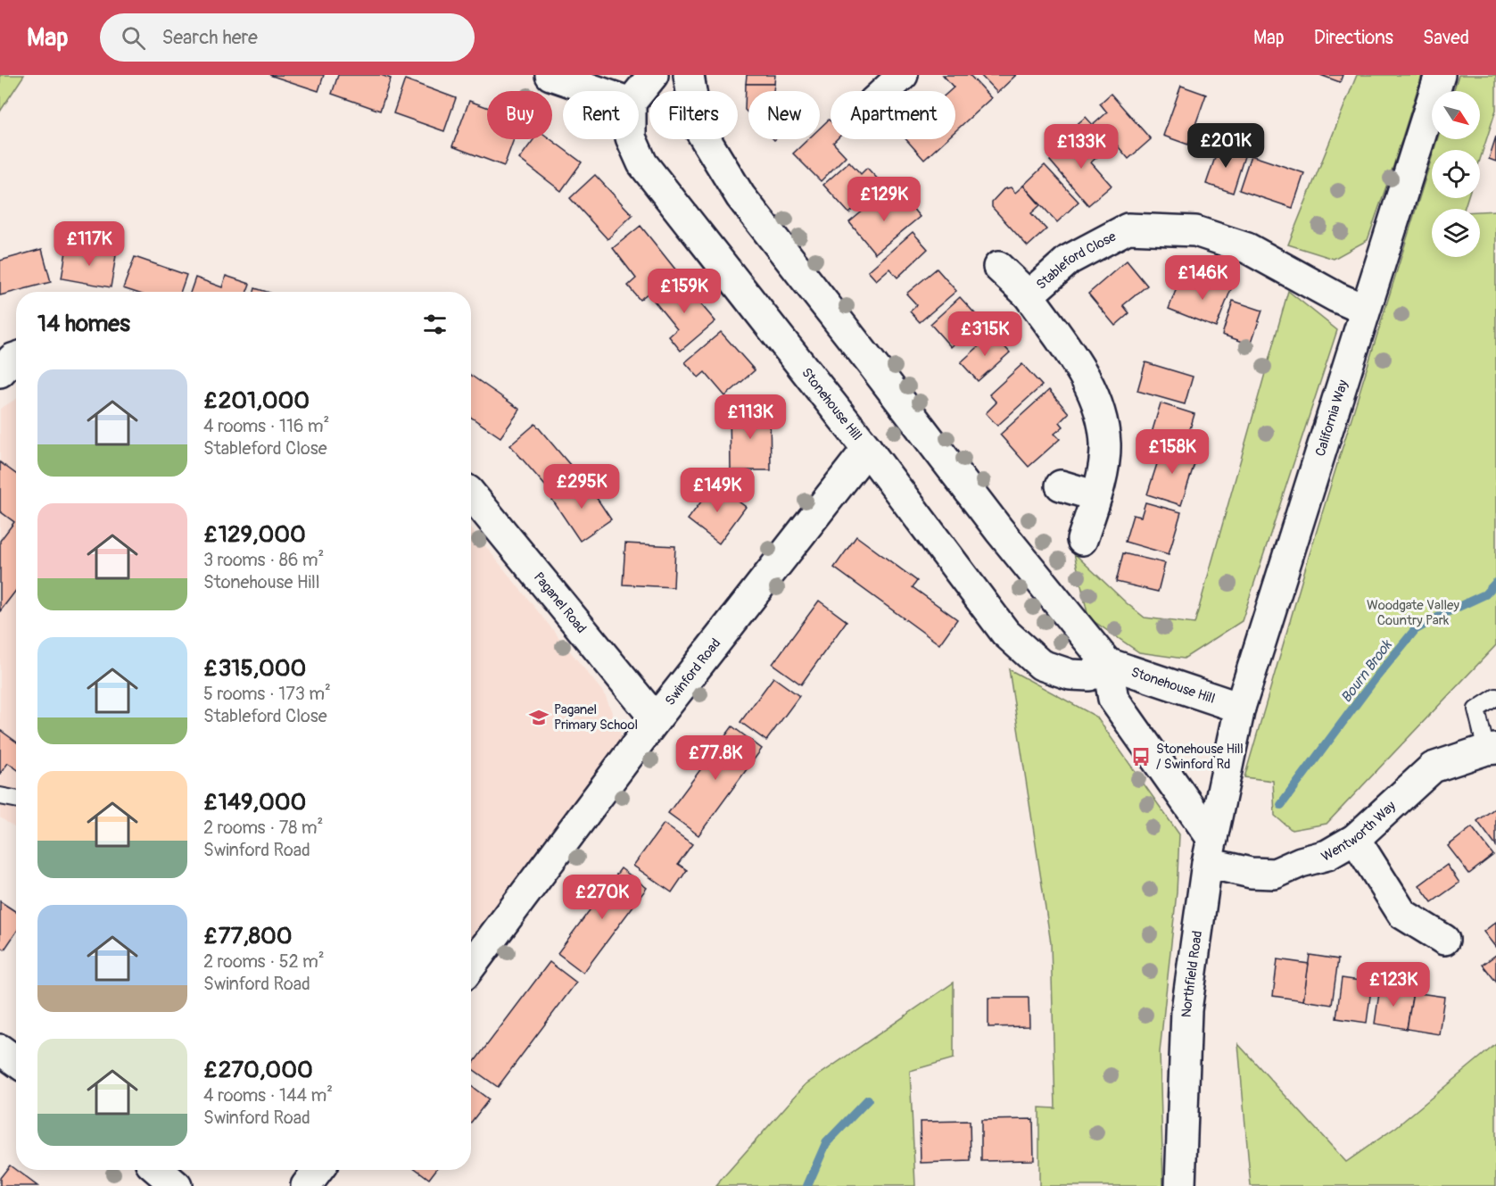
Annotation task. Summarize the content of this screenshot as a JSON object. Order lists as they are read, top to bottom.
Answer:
{
  "streets": {
    "street": [
      "Stableford Close",
      "Stonehouse Hill",
      "California Way",
      "Paganel Road",
      "Swinford Road",
      "Wentworth Way",
      "Northfield Road"
    ]
  },
  "crossings": [
    ["Stableford Close", "California Way"],
    ["Stonehouse Hill", "California Way"],
    ["Stonehouse Hill", "Swinford Road"],
    ["Stonehouse Hill", "Wentworth Way"],
    ["Stonehouse Hill", "Northfield Road"],
    ["California Way", "Northfield Road"],
    ["Paganel Road", "Swinford Road"],
    ["Wentworth Way", "Northfield Road"]
  ],
  "water": ["Bourn Brook"],
  "parks": ["Woodgate Valley Country Park"],
  "places": {
    "school or university": ["Paganel Primary School"],
    "bus stop": ["Stonehouse Hill / Swinford Rd"]
  },
  "north": "bottom right",
  "page": {
    "header": "Map",
    "search": "Search here",
    "nav": ["Map", "Directions", "Saved"],
    "chip": [
      "Buy",
      "Rent",
      "Filters",
      "New",
      "Apartment"
    ],
    "price": [
      "£201K",
      "£133K",
      "£129K",
      "£117K",
      "£146K",
      "£159K",
      "£315K",
      "£113K",
      "£158K",
      "£295K",
      "£149K",
      "£77.8K",
      "£270K",
      "£123K"
    ],
    "heading": "14 homes",
    "list": [
      {
        "name": "£201,000",
        "note": "4 rooms · 116 m² · Stableford Close"
      },
      {
        "name": "£129,000",
        "note": "3 rooms · 86 m² · Stonehouse Hill"
      },
      {
        "name": "£315,000",
        "note": "5 rooms · 173 m² · Stableford Close"
      },
      {
        "name": "£149,000",
        "note": "2 rooms · 78 m² · Swinford Road"
      },
      {
        "name": "£77,800",
        "note": "2 rooms · 52 m² · Swinford Road"
      },
      {
        "name": "£270,000",
        "note": "4 rooms · 144 m² · Swinford Road"
      }
    ]
  }
}
